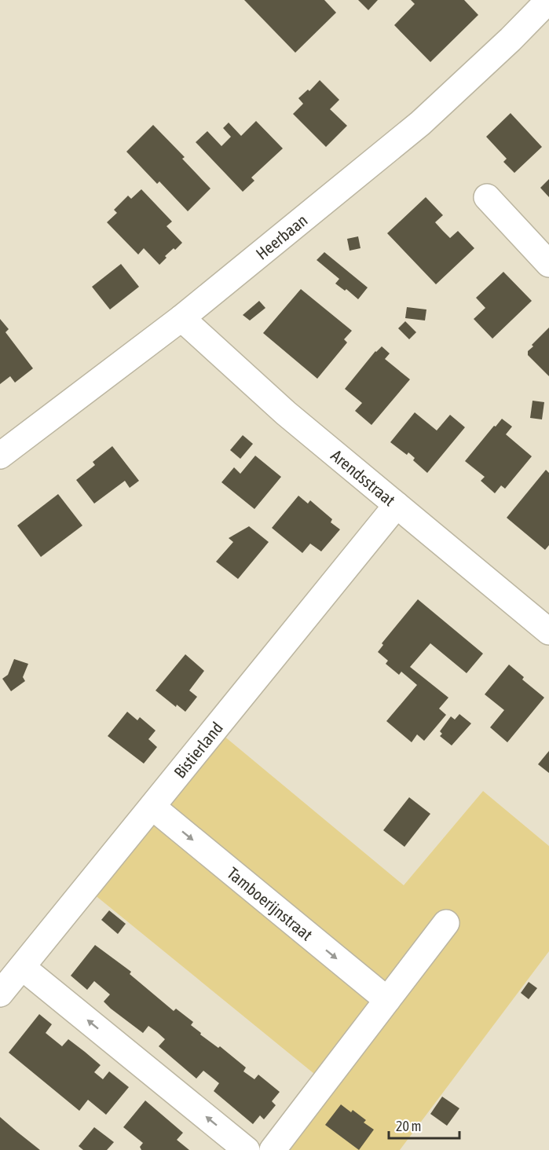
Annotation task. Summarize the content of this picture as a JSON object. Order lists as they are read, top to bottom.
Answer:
{
  "streets": {
    "street": [
      "Heerbaan",
      "Arendsstraat",
      "Bistierland",
      "Tamboerijnstraat"
    ]
  },
  "crossings": [
    ["Heerbaan", "Arendsstraat"],
    ["Arendsstraat", "Bistierland"],
    ["Bistierland", "Tamboerijnstraat"]
  ],
  "scale_bar": "20 m"
}
